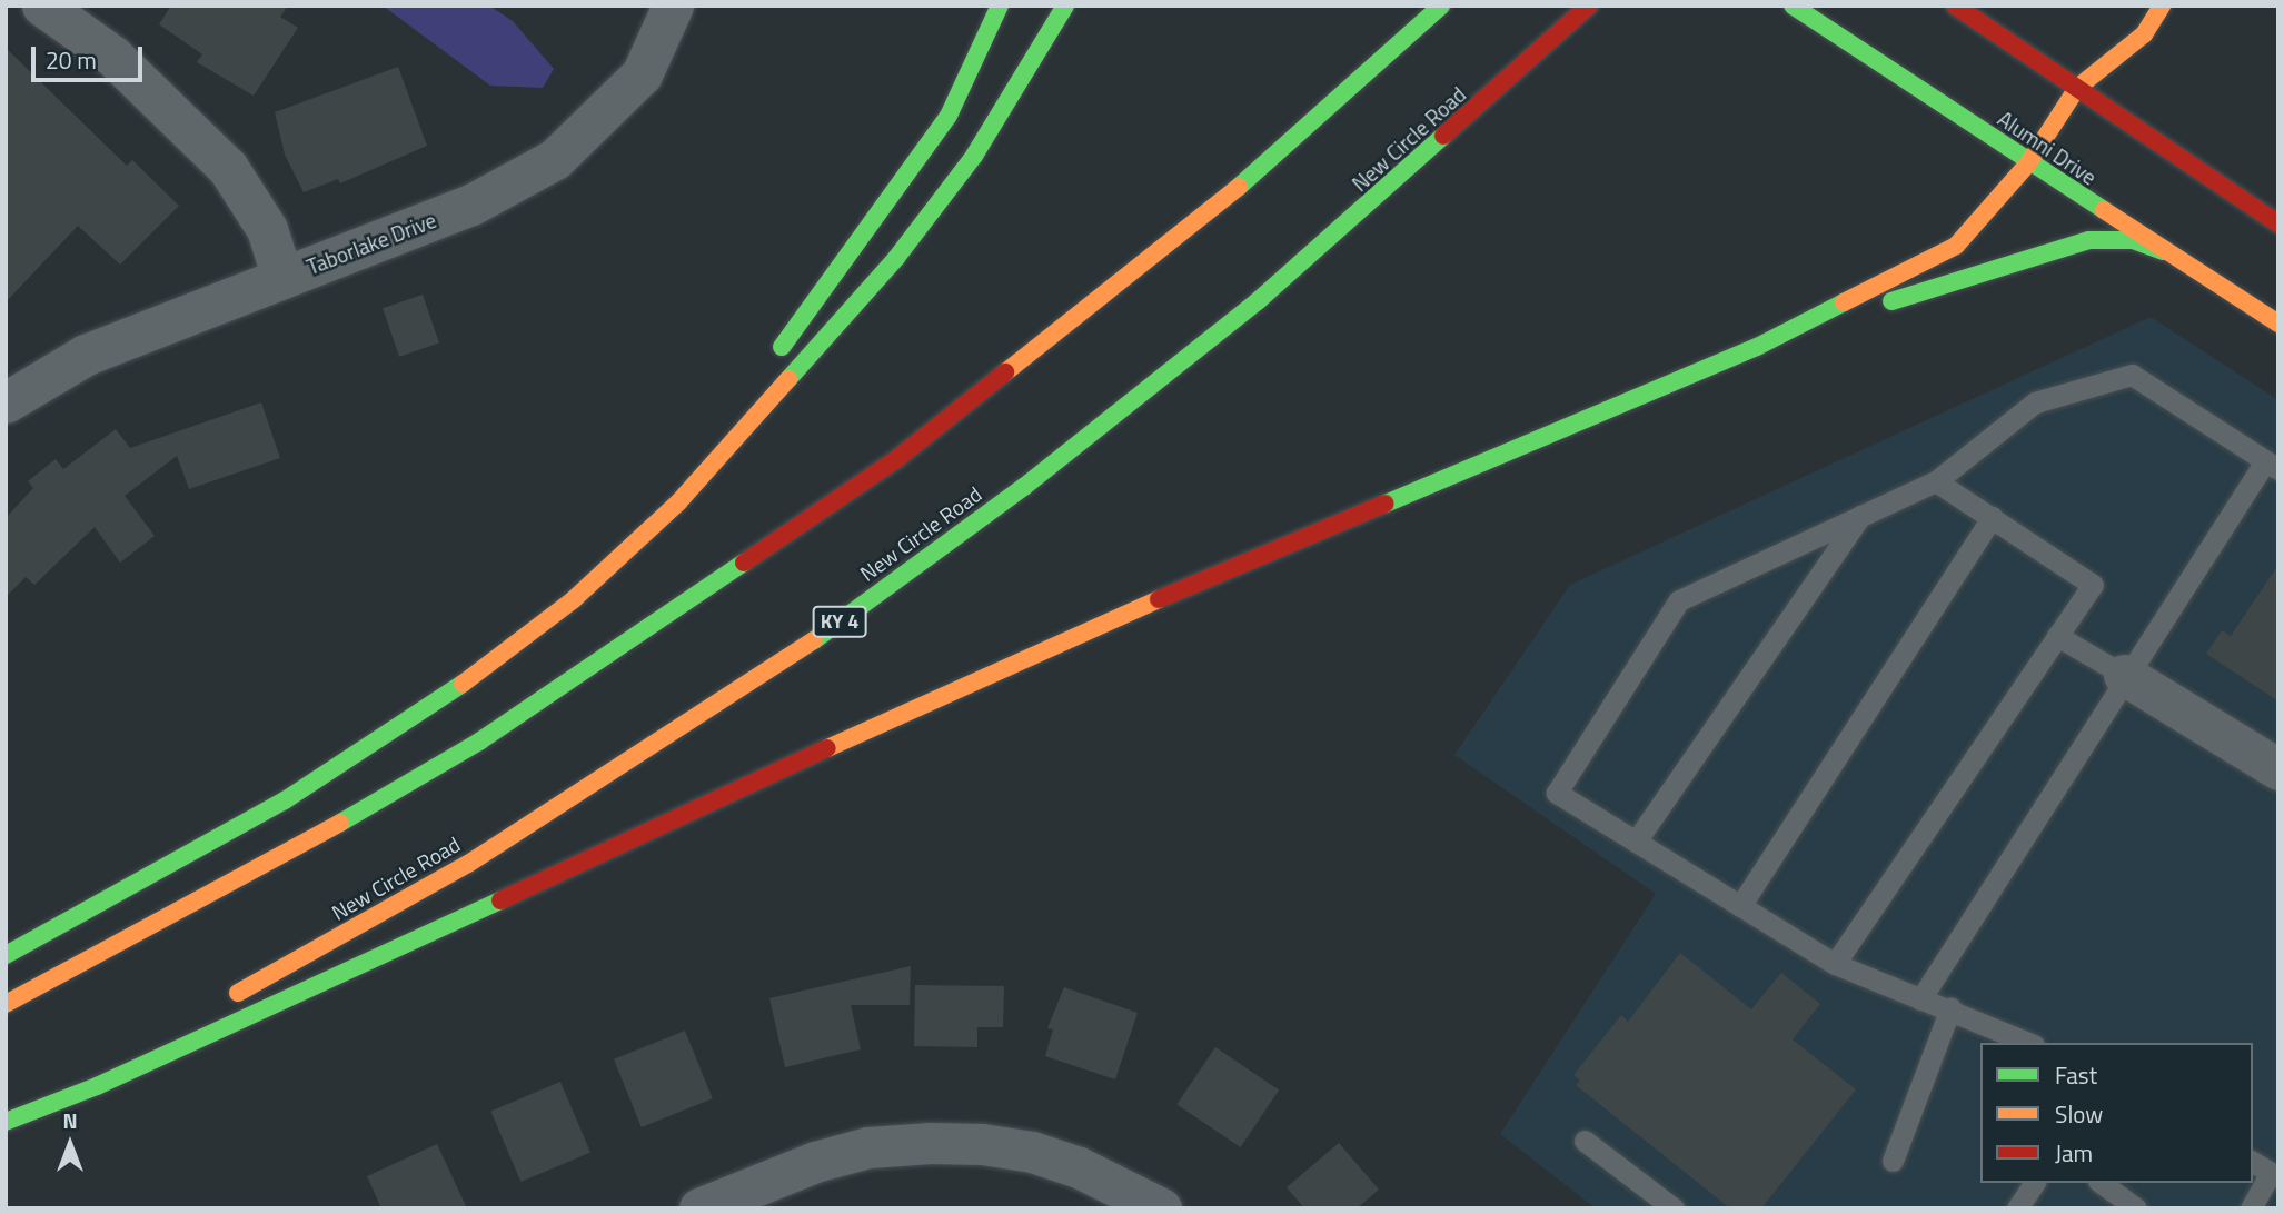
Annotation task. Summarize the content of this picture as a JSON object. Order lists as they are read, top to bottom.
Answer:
{
  "streets": {
    "main road": ["New Circle Road", "Alumni Drive", "KY 4"],
    "street": ["Taborlake Drive"]
  },
  "legend": ["Fast", "Slow", "Jam"],
  "scale_bar": "20 m",
  "north": "top"
}
